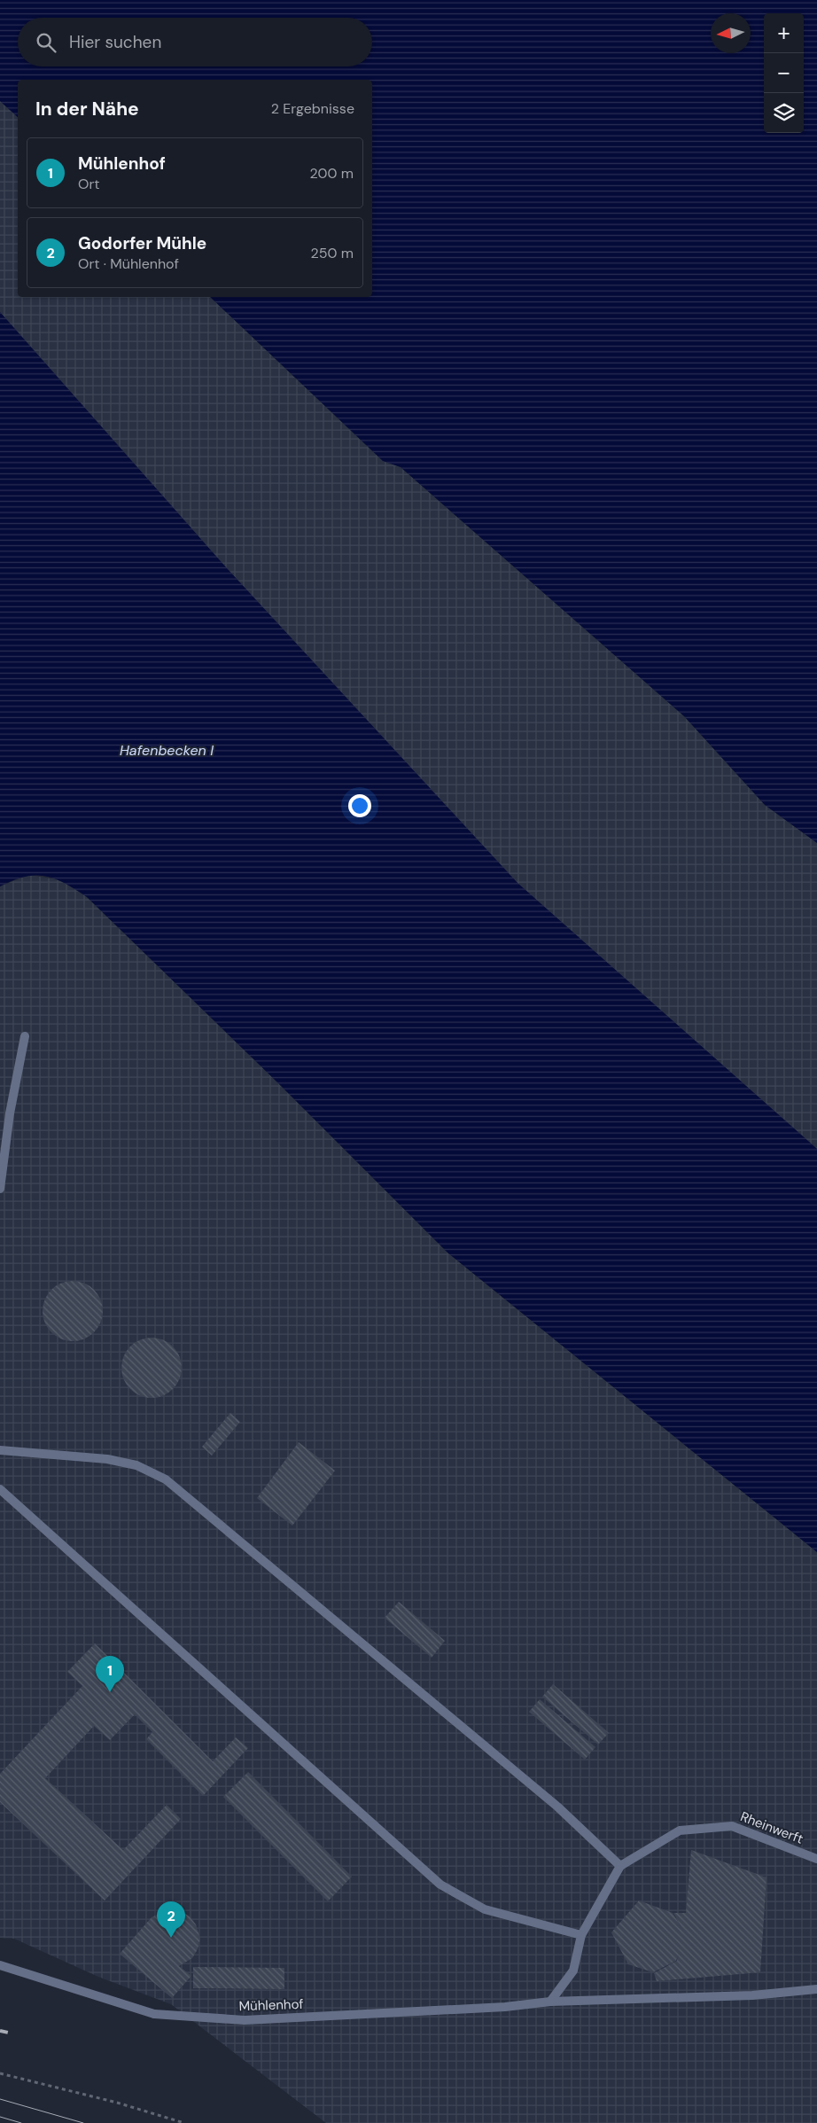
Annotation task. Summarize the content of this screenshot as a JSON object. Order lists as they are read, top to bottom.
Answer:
{
  "streets": {
    "street": ["Rheinwerft", "Mühlenhof"]
  },
  "water": ["Hafenbecken I"],
  "north": "left",
  "page": {
    "map_buttons": ["+", "−"],
    "search": "Hier suchen",
    "heading": ["In der Nähe", "2 Ergebnisse"],
    "list": [
      {
        "mark": "1",
        "name": "Mühlenhof",
        "note": "Ort",
        "value": "200 m"
      },
      {
        "mark": "2",
        "name": "Godorfer Mühle",
        "note": "Ort · Mühlenhof",
        "value": "250 m"
      }
    ],
    "pins": ["1", "2"]
  }
}
